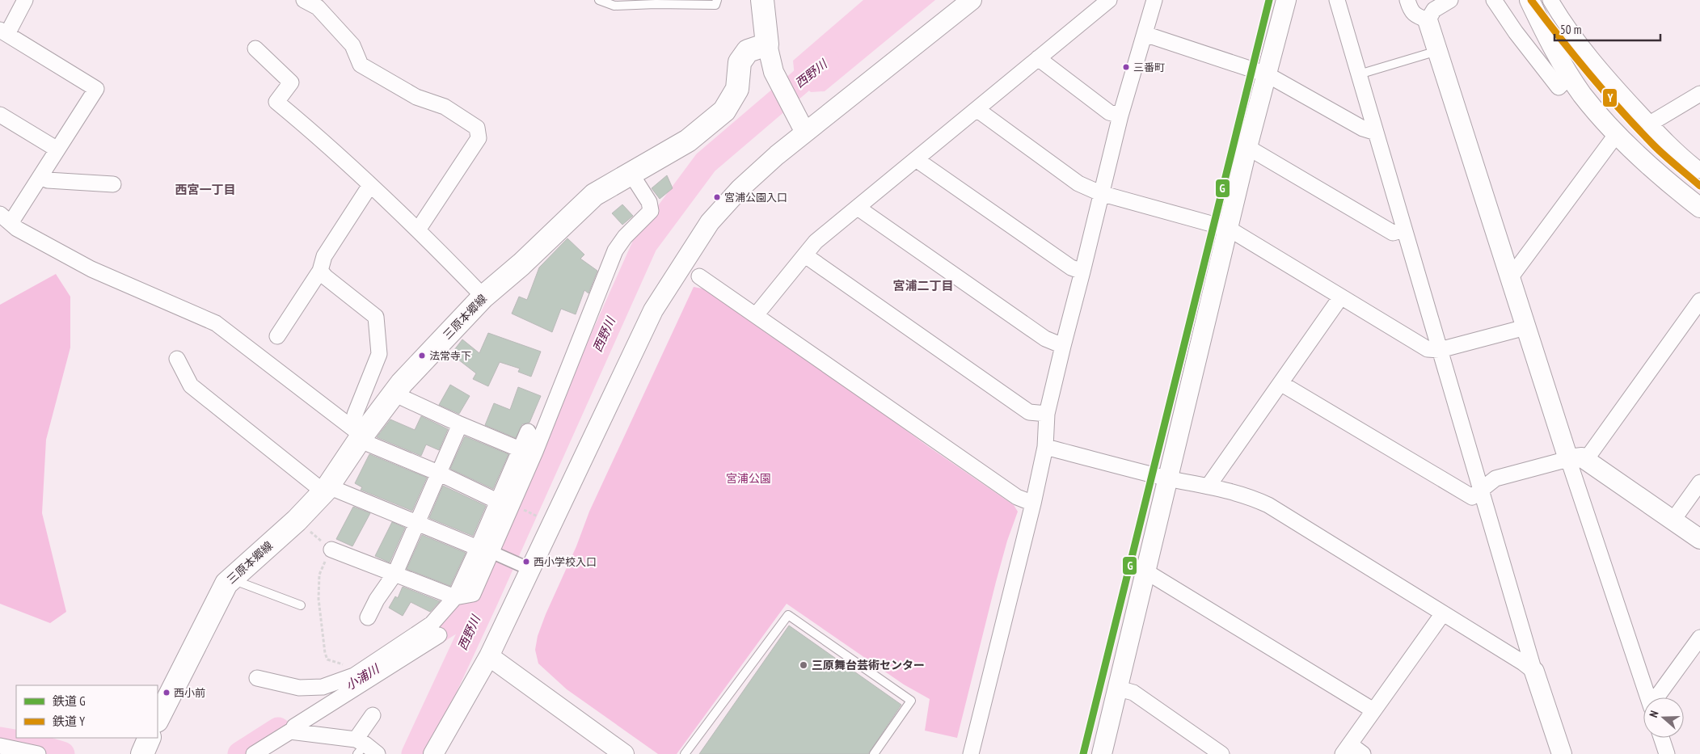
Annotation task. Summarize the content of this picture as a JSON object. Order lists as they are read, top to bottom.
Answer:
{
  "streets": {
    "main road": ["三原本郷線"]
  },
  "districts": ["西宮一丁目", "宮浦二丁目"],
  "water": ["西野川", "小浦川"],
  "parks": ["宮浦公園"],
  "places": [
    "三番町",
    "宮浦公園入口",
    "法常寺下",
    "西小学校入口",
    "三原舞台芸術センター",
    "西小前"
  ],
  "lines": ["rail line G", "rail line Y"],
  "legend": ["鉄道 G", "鉄道 Y"],
  "scale_bar": "50 m",
  "north": "left"
}
